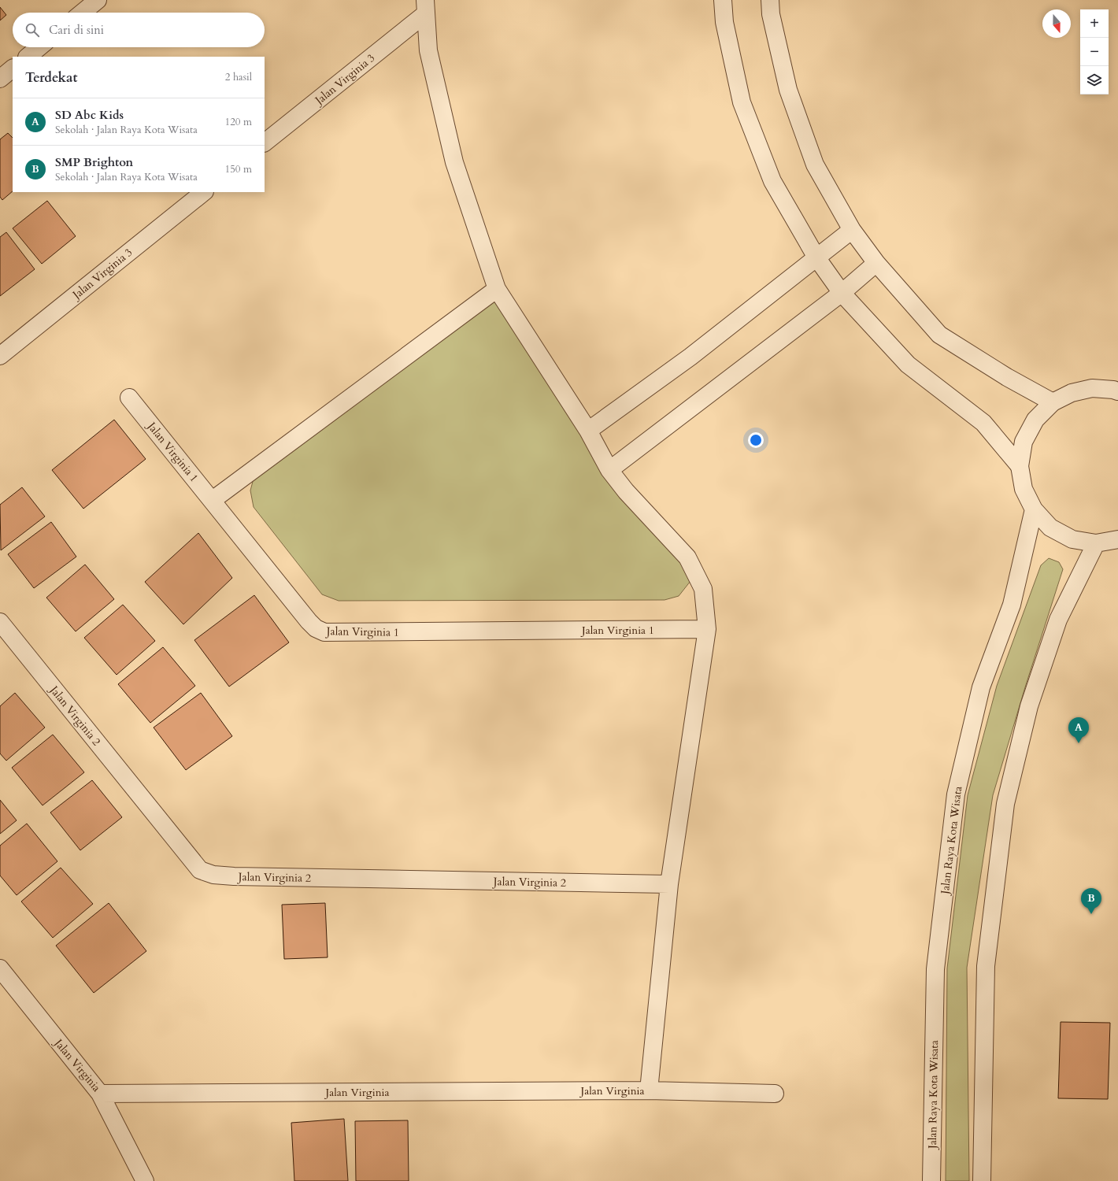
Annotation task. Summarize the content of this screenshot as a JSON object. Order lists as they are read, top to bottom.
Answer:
{
  "streets": {
    "street": [
      "Jalan Virginia 3",
      "Jalan Virginia 1",
      "Jalan Virginia 2",
      "Jalan Raya Kota Wisata",
      "Jalan Virginia"
    ]
  },
  "north": "bottom",
  "page": {
    "map_buttons": ["+", "−"],
    "search": "Cari di sini",
    "heading": ["Terdekat", "2 hasil"],
    "list": [
      {
        "mark": "A",
        "name": "SD Abc Kids",
        "note": "Sekolah · Jalan Raya Kota Wisata",
        "value": "120 m"
      },
      {
        "mark": "B",
        "name": "SMP Brighton",
        "note": "Sekolah · Jalan Raya Kota Wisata",
        "value": "150 m"
      }
    ],
    "pins": ["A", "B"]
  }
}
